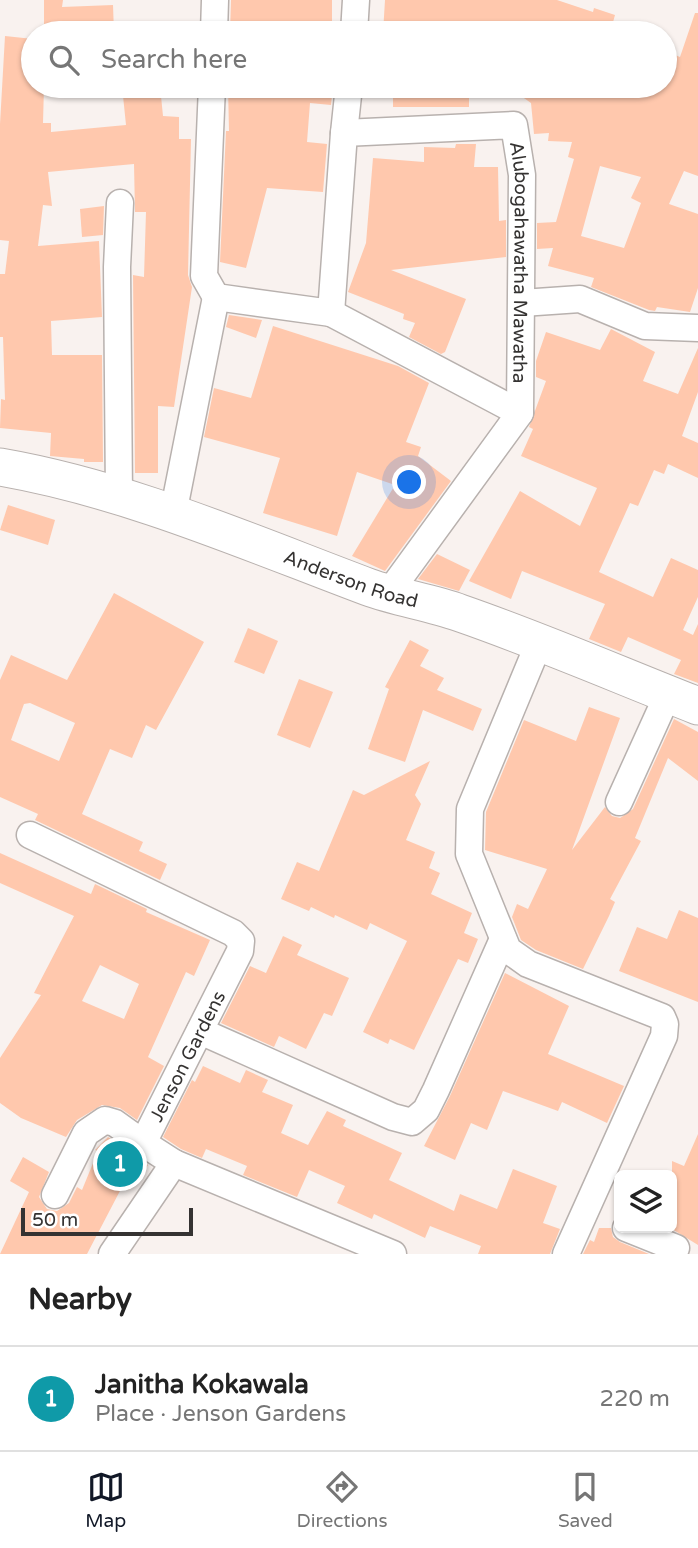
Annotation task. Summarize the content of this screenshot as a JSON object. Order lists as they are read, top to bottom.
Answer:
{
  "streets": {
    "main road": ["Anderson Road"],
    "street": ["Alubogahawatha Mawatha", "Jenson Gardens"]
  },
  "scale_bar": "50 m",
  "page": {
    "search": "Search here",
    "pins": "1",
    "scale": "50 m",
    "heading": "Nearby",
    "list": [
      {
        "mark": "1",
        "name": "Janitha Kokawala",
        "note": "Place · Jenson Gardens",
        "value": "220 m"
      }
    ],
    "nav": ["Map", "Directions", "Saved"]
  }
}
